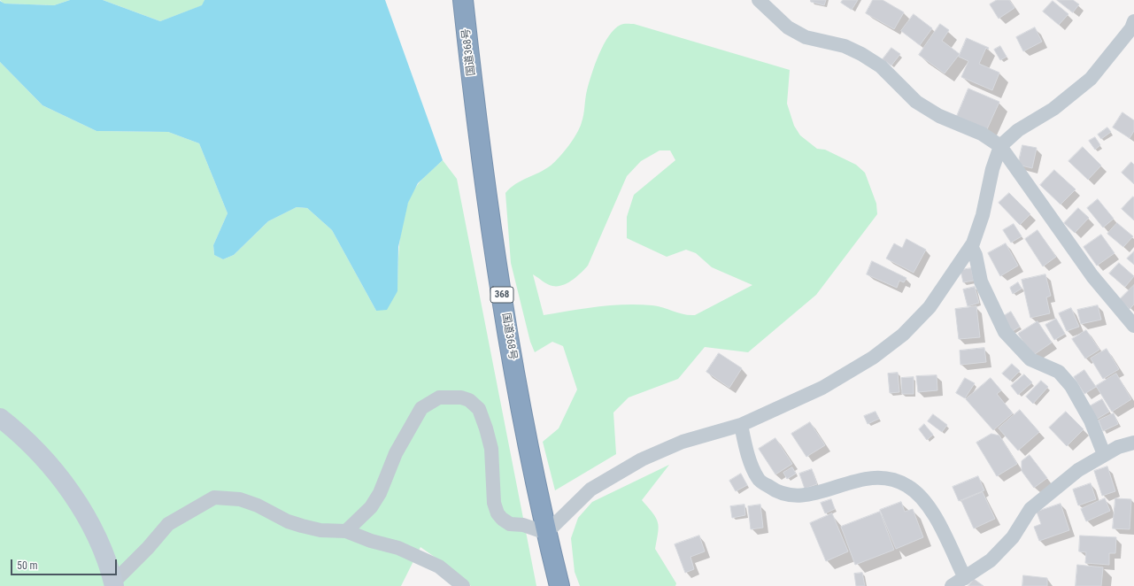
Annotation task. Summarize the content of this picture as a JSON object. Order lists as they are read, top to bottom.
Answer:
{
  "streets": {
    "highway": ["国道368号", "368"]
  },
  "scale_bar": "50 m"
}
